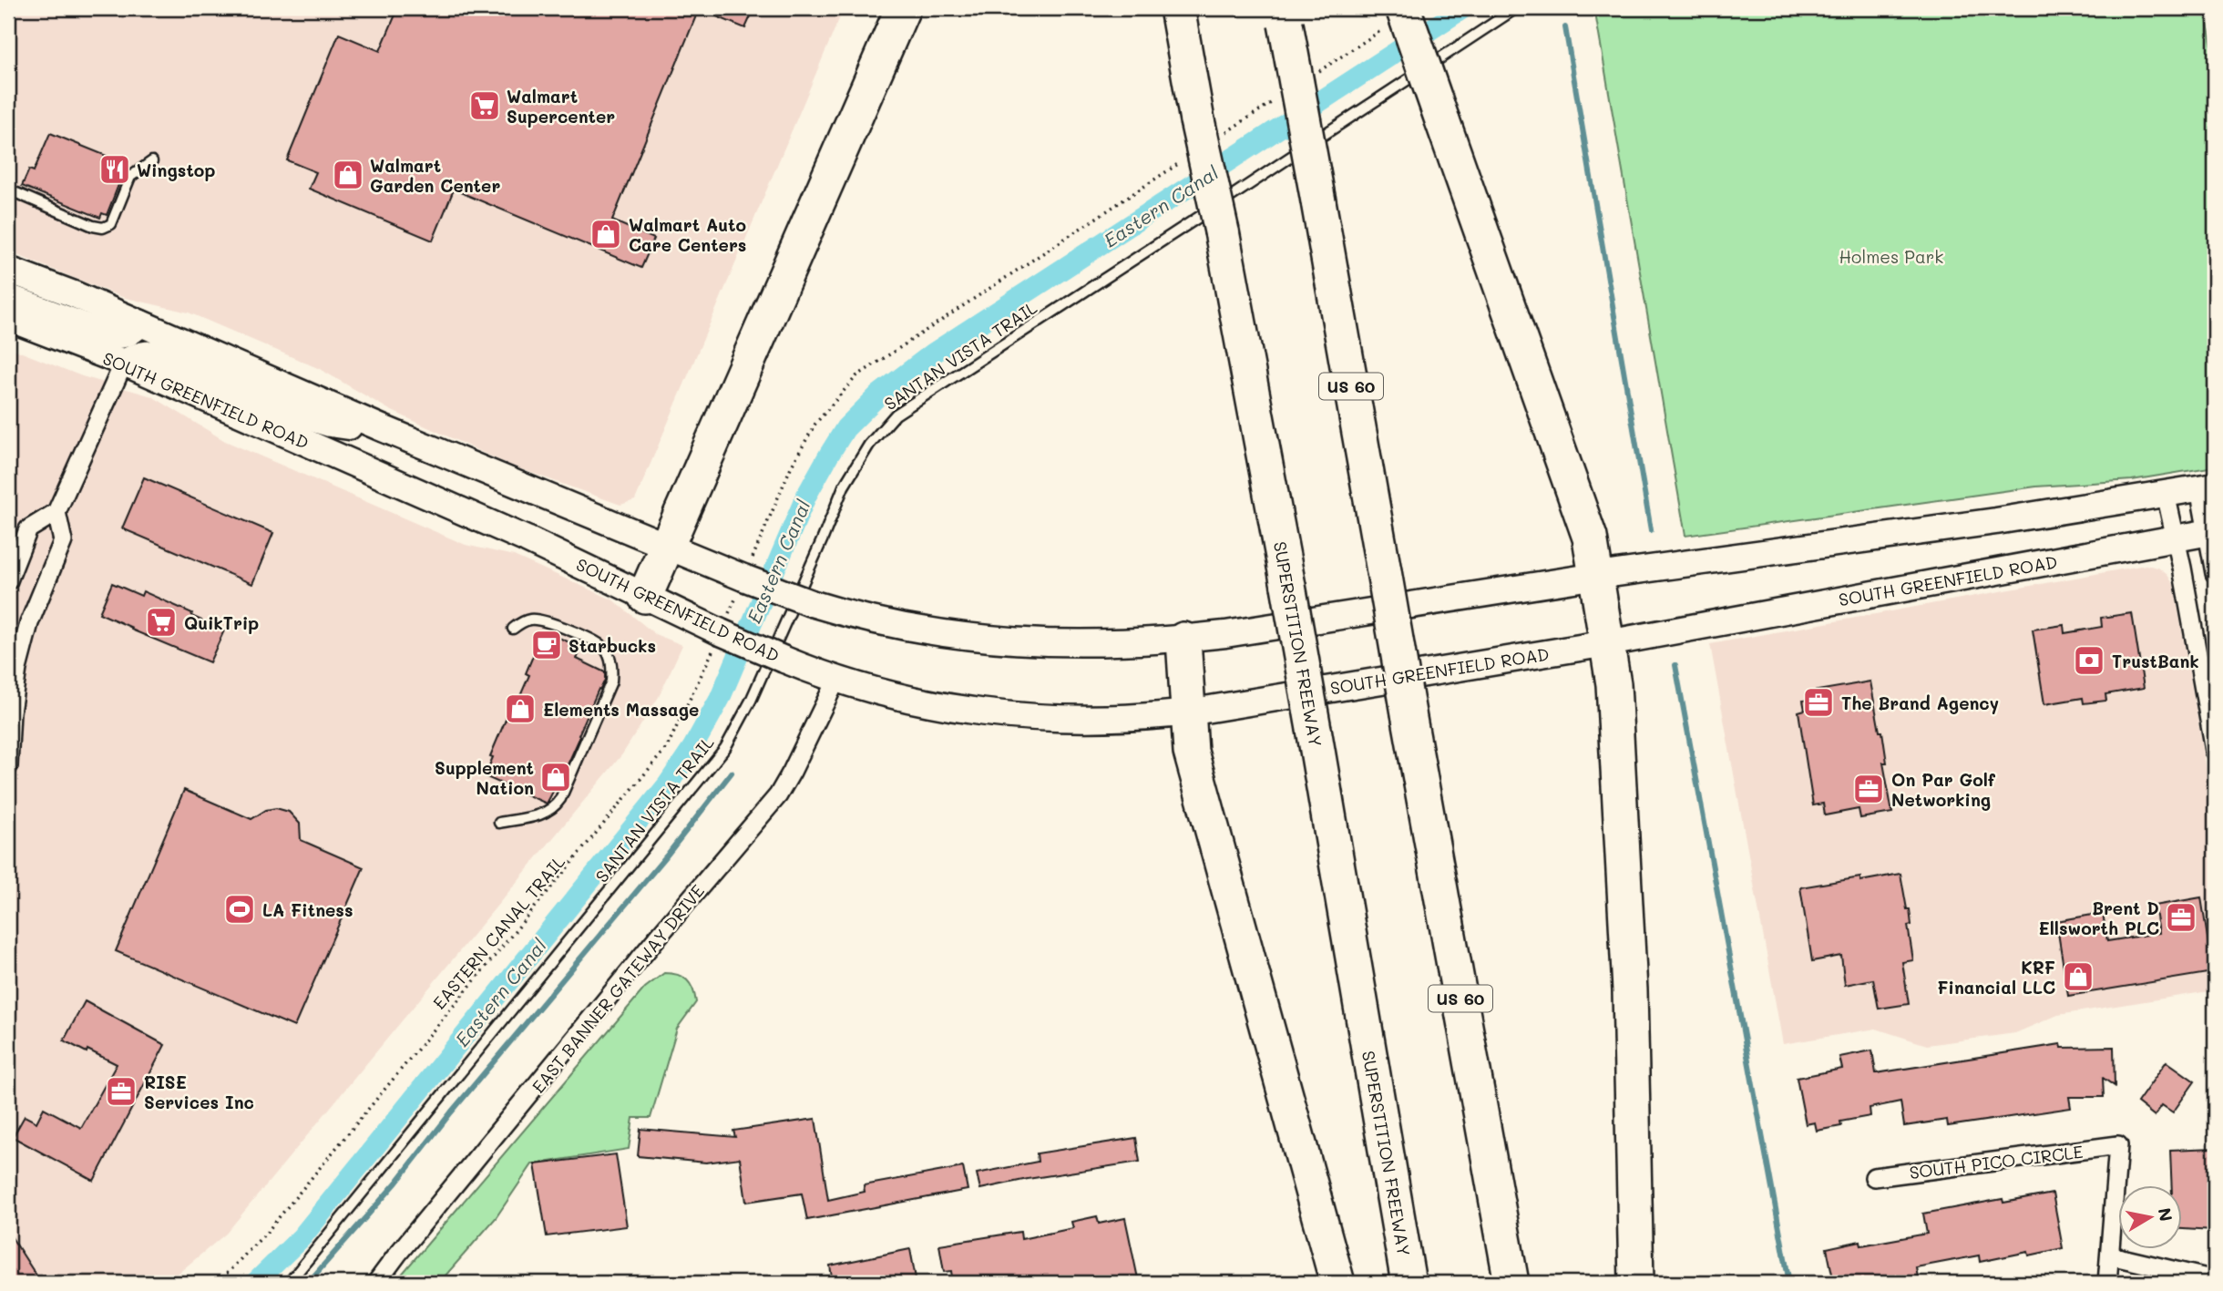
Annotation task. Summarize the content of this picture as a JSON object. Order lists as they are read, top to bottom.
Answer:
{
  "streets": {
    "highway": ["US 60", "SUPERSTITION FREEWAY"],
    "main road": ["SOUTH GREENFIELD ROAD"],
    "street": ["EAST BANNER GATEWAY DRIVE", "SOUTH PICO CIRCLE"],
    "lane": ["SANTAN VISTA TRAIL"],
    "path": ["EASTERN CANAL TRAIL"]
  },
  "crossings": [
    ["SOUTH GREENFIELD ROAD", "EASTERN CANAL TRAIL"],
    ["SOUTH GREENFIELD ROAD", "EAST BANNER GATEWAY DRIVE"]
  ],
  "water": ["Eastern Canal"],
  "parks": ["Holmes Park"],
  "places": {
    "supermarket": ["Walmart Supercenter", "QuikTrip"],
    "restaurant": ["Wingstop"],
    "shop": [
      "Walmart Garden Center",
      "Walmart Auto Care Centers",
      "Elements Massage",
      "Supplement Nation",
      "KRF Financial LLC"
    ],
    "cafe": ["Starbucks"],
    "bank": ["TrustBank"],
    "office": [
      "The Brand Agency",
      "On Par Golf Networking",
      "Brent D Ellsworth PLC",
      "RISE Services Inc"
    ],
    "sports": ["LA Fitness"]
  },
  "north": "right"
}
